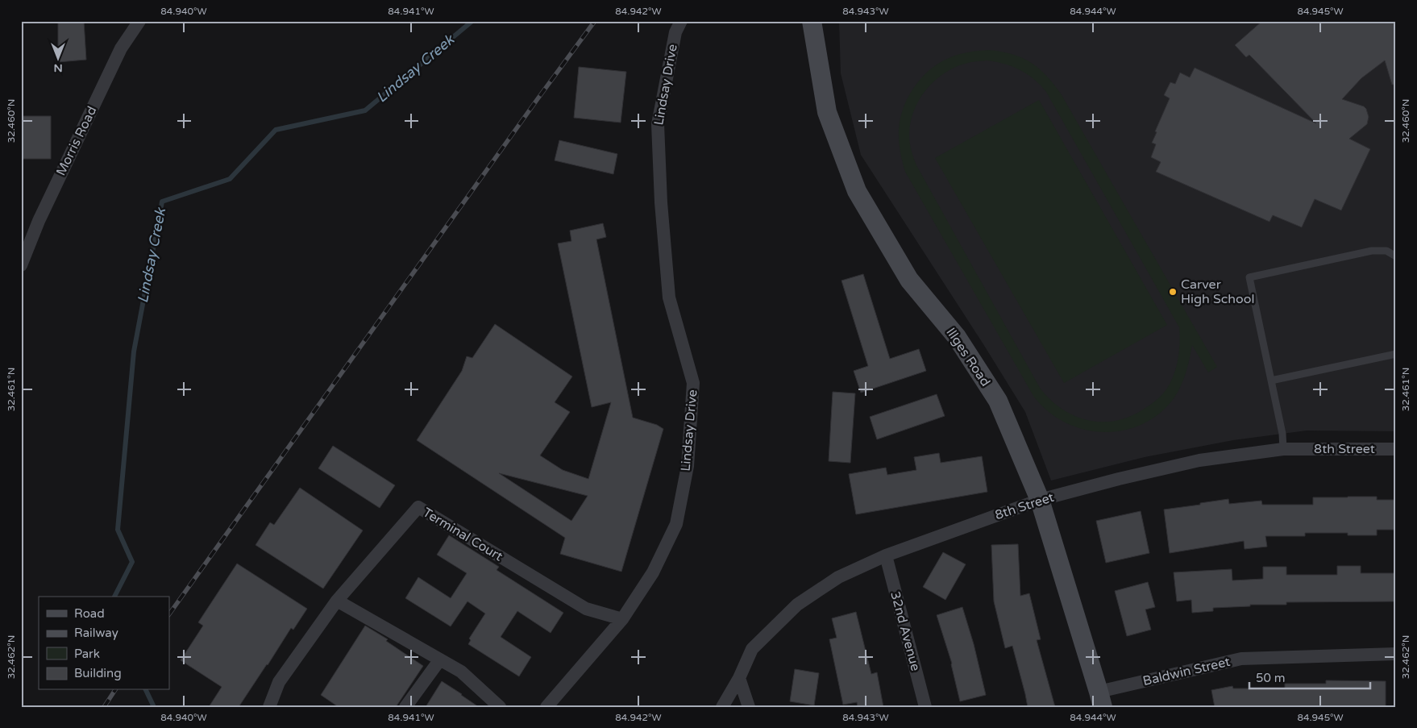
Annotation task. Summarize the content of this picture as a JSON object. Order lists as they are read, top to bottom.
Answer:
{
  "streets": {
    "street": [
      "Lindsay Drive",
      "Morris Road",
      "Illges Road",
      "8th Street",
      "Terminal Court",
      "32nd Avenue",
      "Baldwin Street"
    ]
  },
  "crossings": [
    ["Lindsay Drive", "Terminal Court"],
    ["Illges Road", "8th Street"],
    ["Illges Road", "Baldwin Street"],
    ["8th Street", "32nd Avenue"]
  ],
  "water": ["Lindsay Creek"],
  "places": ["Carver High School"],
  "legend": [
    "Road",
    "Railway",
    "Park",
    "Building"
  ],
  "scale_bar": "50 m",
  "north": "bottom",
  "coordinates": [
    "84.940°W",
    "84.941°W",
    "84.942°W",
    "84.943°W",
    "84.944°W",
    "84.945°W",
    "32.460°N",
    "32.461°N",
    "32.462°N"
  ]
}
